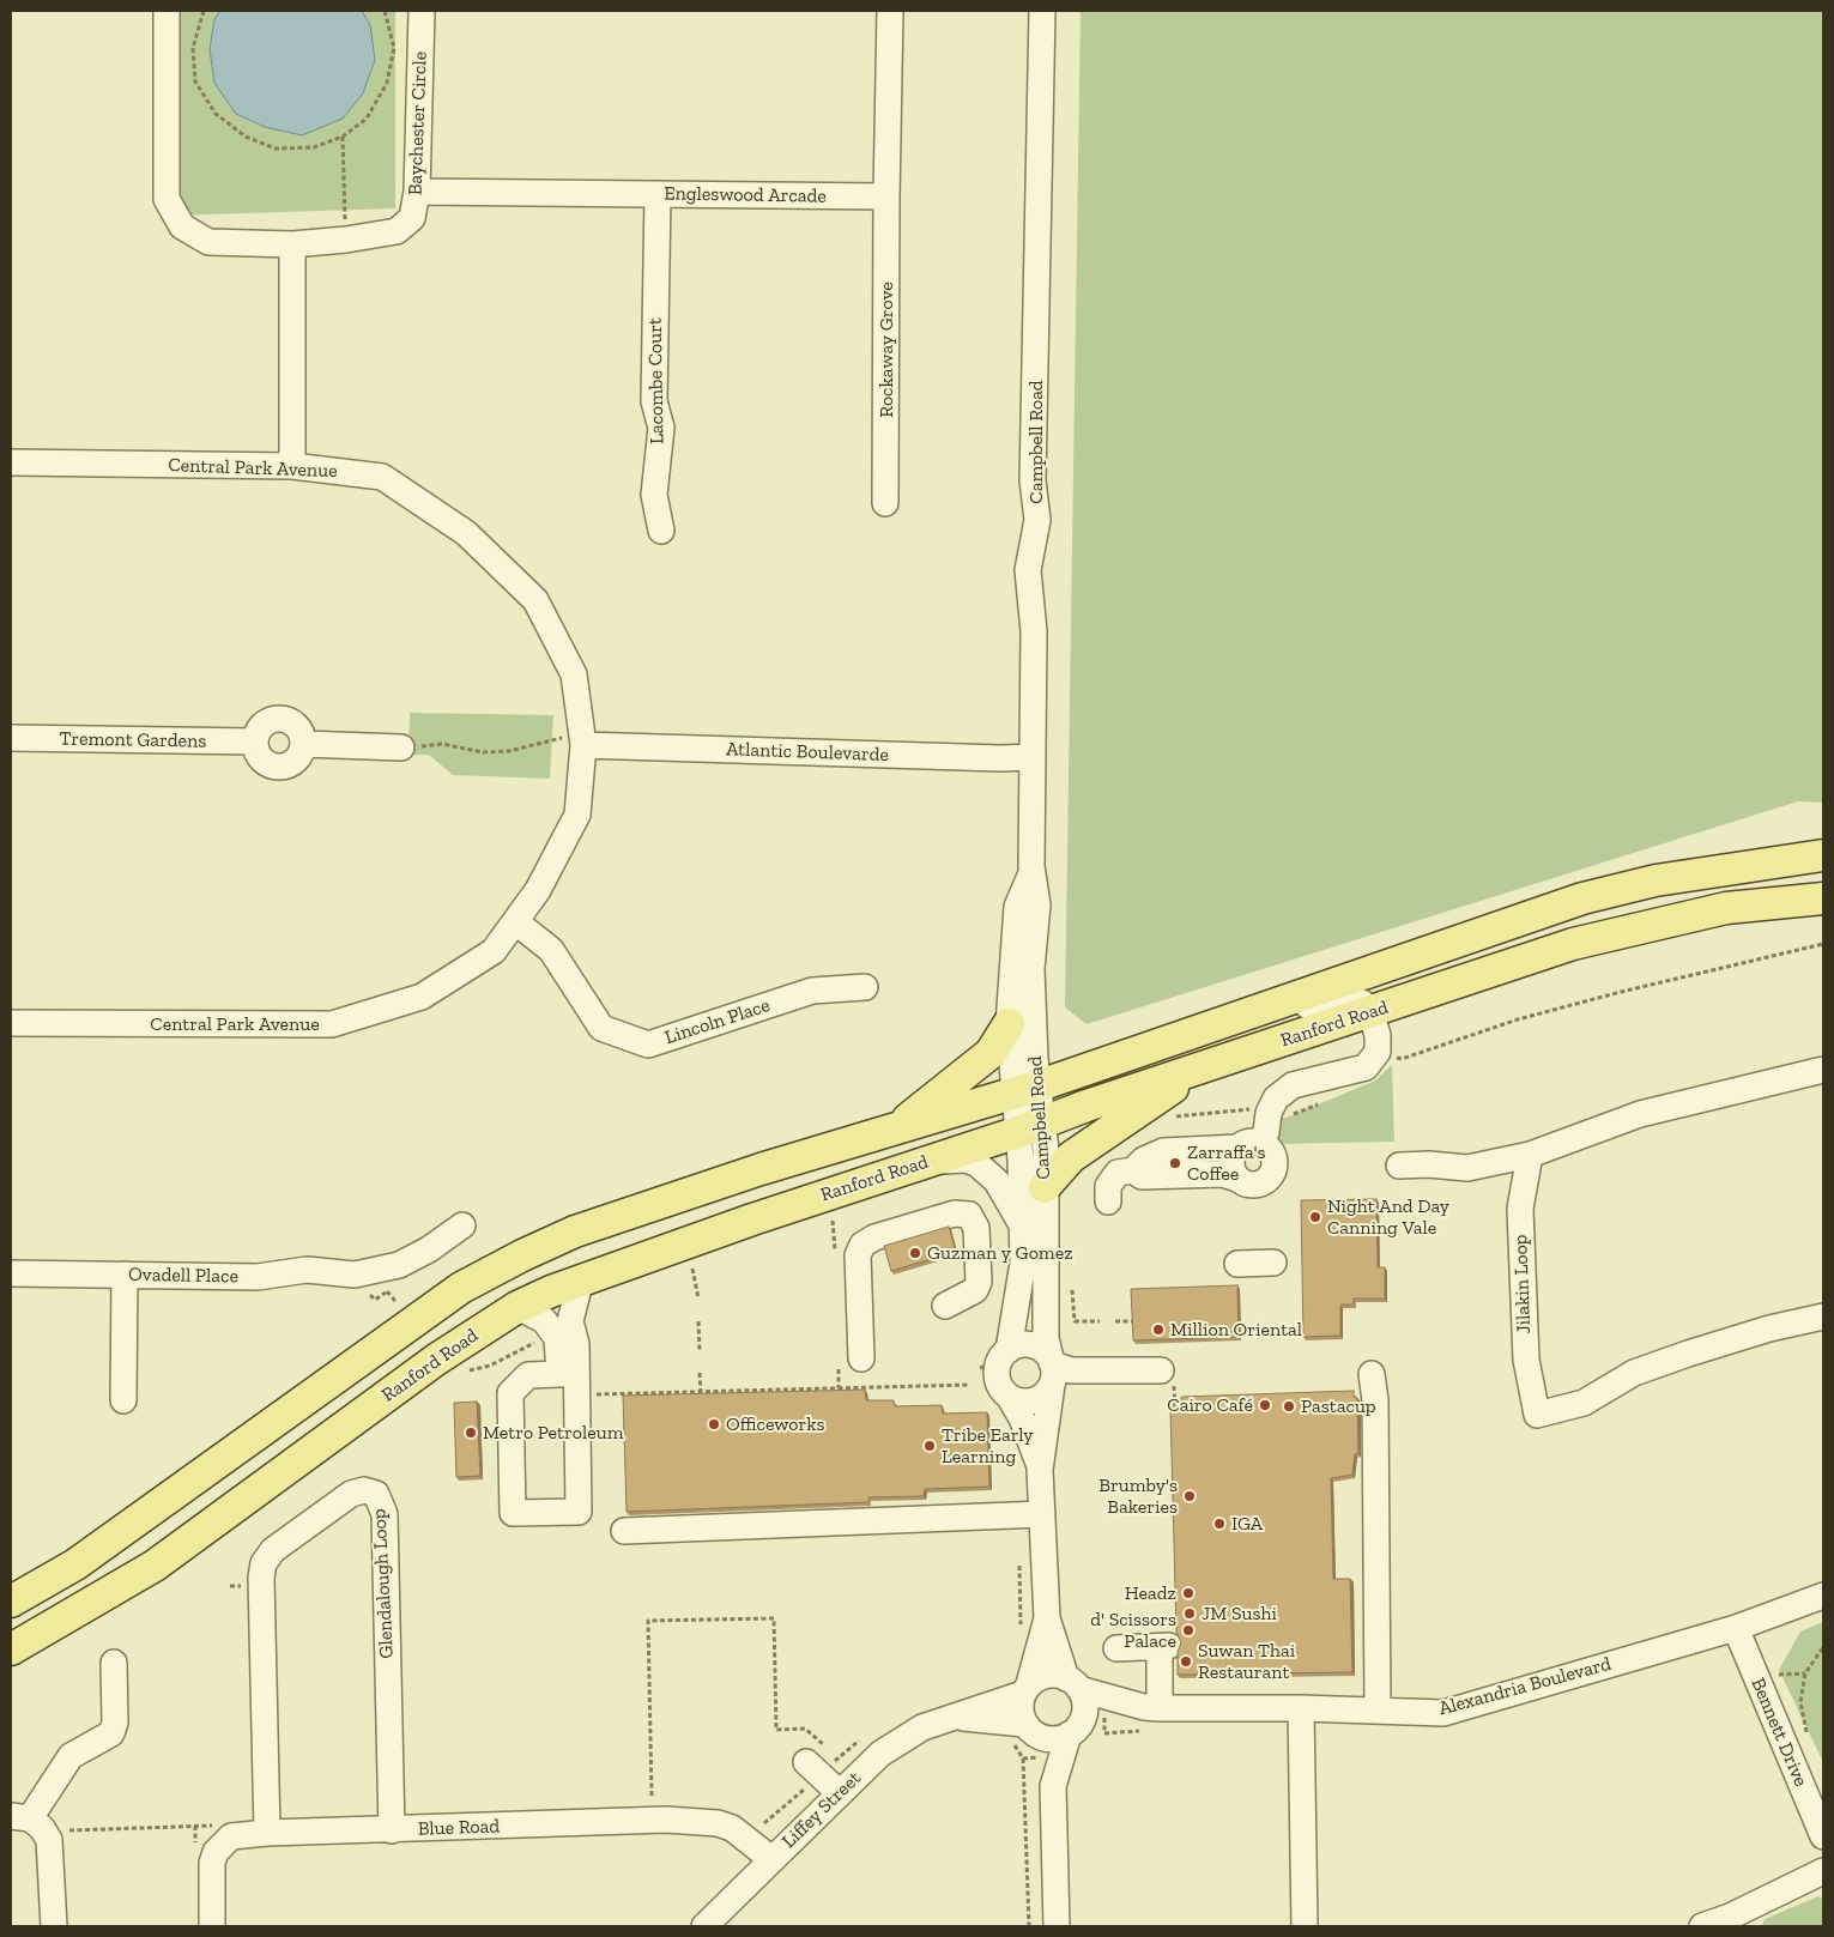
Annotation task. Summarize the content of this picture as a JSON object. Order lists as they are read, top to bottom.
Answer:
{
  "streets": {
    "main road": ["Ranford Road"],
    "street": [
      "Baychester Circle",
      "Engleswood Arcade",
      "Rockaway Grove",
      "Lacombe Court",
      "Campbell Road",
      "Central Park Avenue",
      "Tremont Gardens",
      "Atlantic Boulevarde",
      "Lincoln Place",
      "Ovadell Place",
      "Jilakin Loop",
      "Glendalough Loop",
      "Alexandria Boulevard",
      "Bennett Drive",
      "Liffey Street",
      "Blue Road"
    ]
  },
  "crossings": [
    ["Baychester Circle", "Engleswood Arcade"],
    ["Engleswood Arcade", "Rockaway Grove"],
    ["Engleswood Arcade", "Lacombe Court"],
    ["Campbell Road", "Atlantic Boulevarde"],
    ["Campbell Road", "Ranford Road"],
    ["Campbell Road", "Alexandria Boulevard"],
    ["Campbell Road", "Liffey Street"],
    ["Central Park Avenue", "Atlantic Boulevarde"],
    ["Central Park Avenue", "Lincoln Place"],
    ["Glendalough Loop", "Blue Road"],
    ["Alexandria Boulevard", "Bennett Drive"],
    ["Alexandria Boulevard", "Liffey Street"],
    ["Liffey Street", "Blue Road"]
  ],
  "places": [
    "Zarraffa's Coffee",
    "Night And Day Canning Vale",
    "Guzman y Gomez",
    "Million Oriental",
    "Cairo Café",
    "Pastacup",
    "Officeworks",
    "Metro Petroleum",
    "Tribe Early Learning",
    "Brumby's Bakeries",
    "IGA",
    "Headz",
    "JM Sushi",
    "d' Scissors Palace",
    "Suwan Thai Restaurant"
  ]
}
